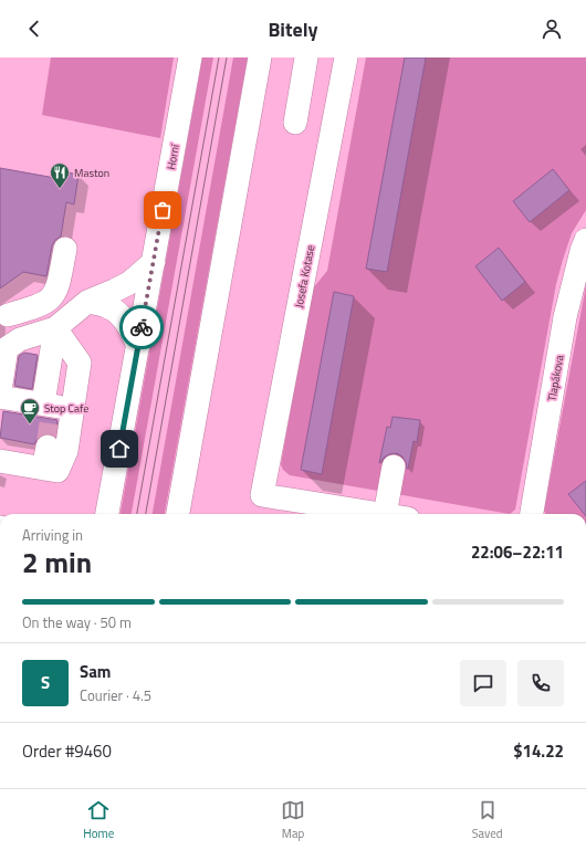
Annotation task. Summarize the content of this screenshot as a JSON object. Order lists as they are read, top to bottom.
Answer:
{
  "streets": {
    "street": ["Horní", "Josefa Kotase", "Tlapákova"]
  },
  "places": {
    "restaurant": ["Maston"],
    "cafe": ["Stop Cafe"]
  },
  "page": {
    "header": "Bitely",
    "heading": ["2 min", "Arriving in", "22:06–22:11"],
    "panel": [
      "Sam",
      "Courier · 4.5",
      "Order #9460",
      "$14.22"
    ],
    "bar": "On the way · 50 m",
    "round": "S",
    "tabs": ["Home", "Map", "Saved"]
  }
}
